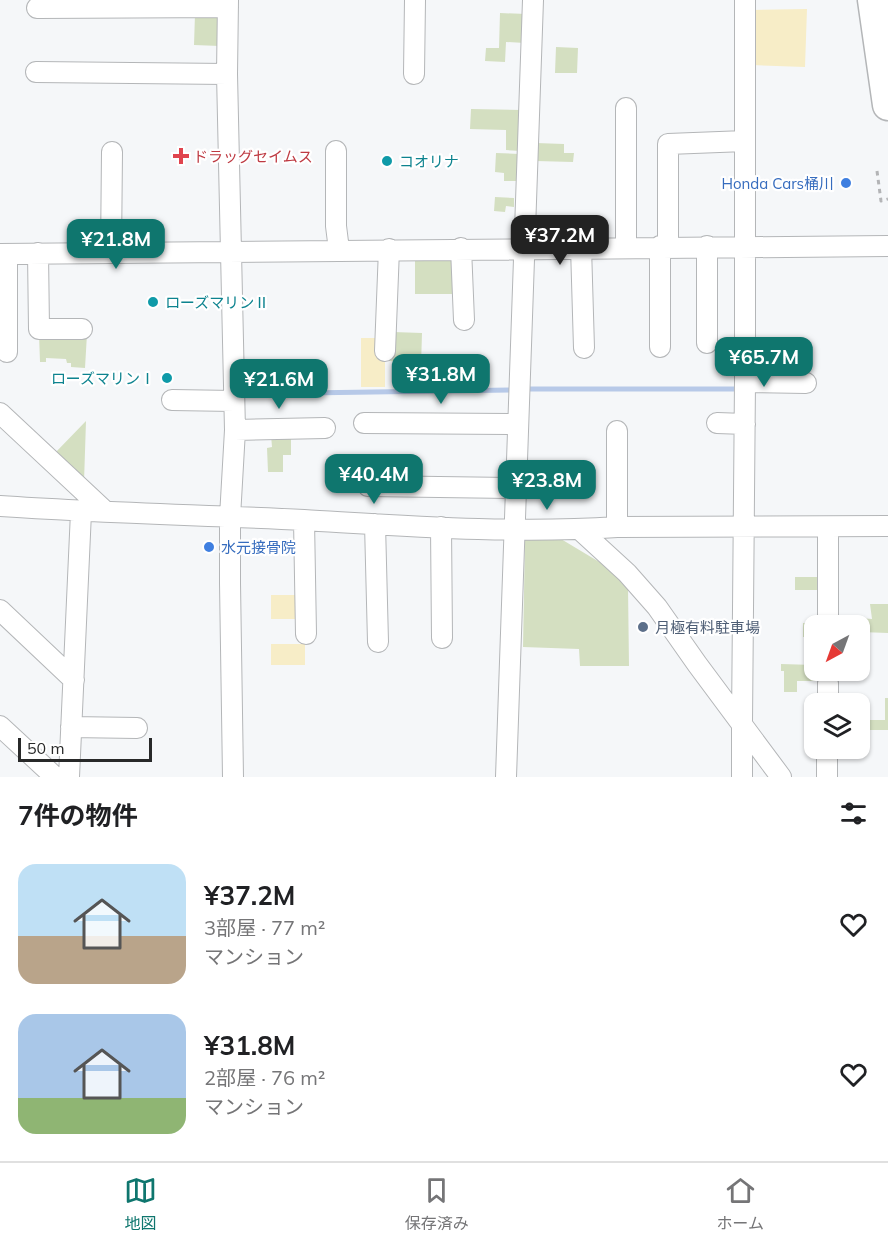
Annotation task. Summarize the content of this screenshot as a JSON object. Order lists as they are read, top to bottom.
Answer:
{
  "places": {
    "health": ["ドラッグセイムス"],
    "other": [
      "コオリナ",
      "Honda Cars桶川",
      "ローズマリンⅡ",
      "ローズマリンⅠ",
      "水元接骨院",
      "月極有料駐車場"
    ]
  },
  "scale_bar": "50 m",
  "north": "bottom left",
  "page": {
    "price": [
      "¥37.2M",
      "¥21.8M",
      "¥65.7M",
      "¥31.8M",
      "¥21.6M",
      "¥40.4M",
      "¥23.8M"
    ],
    "scale": "50 m",
    "heading": "7件の物件",
    "list": [
      {
        "name": "¥37.2M",
        "note": "3部屋 · 77 m² · マンション"
      },
      {
        "name": "¥31.8M",
        "note": "2部屋 · 76 m² · マンション"
      }
    ],
    "tabs": ["地図", "保存済み", "ホーム"]
  }
}
